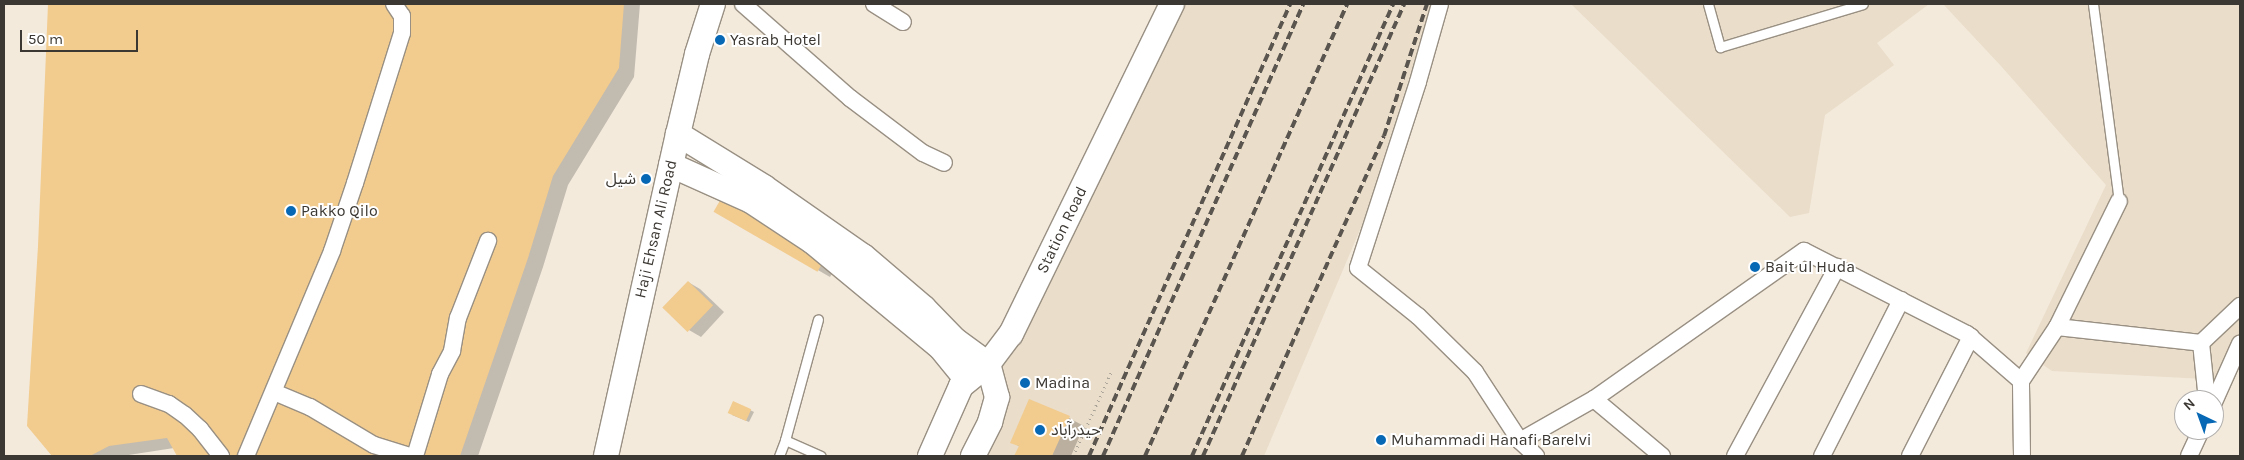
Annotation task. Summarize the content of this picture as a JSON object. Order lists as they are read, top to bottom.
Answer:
{
  "streets": {
    "street": ["Haji Ehsan Ali Road", "Station Road"]
  },
  "places": [
    "Yasrab Hotel",
    "شیل",
    "Pakko Qilo",
    "Bait ul Huda",
    "Madina",
    "حیدرآباد",
    "Muhammadi Hanafi Barelvi"
  ],
  "scale_bar": "50 m",
  "north": "top left"
}
